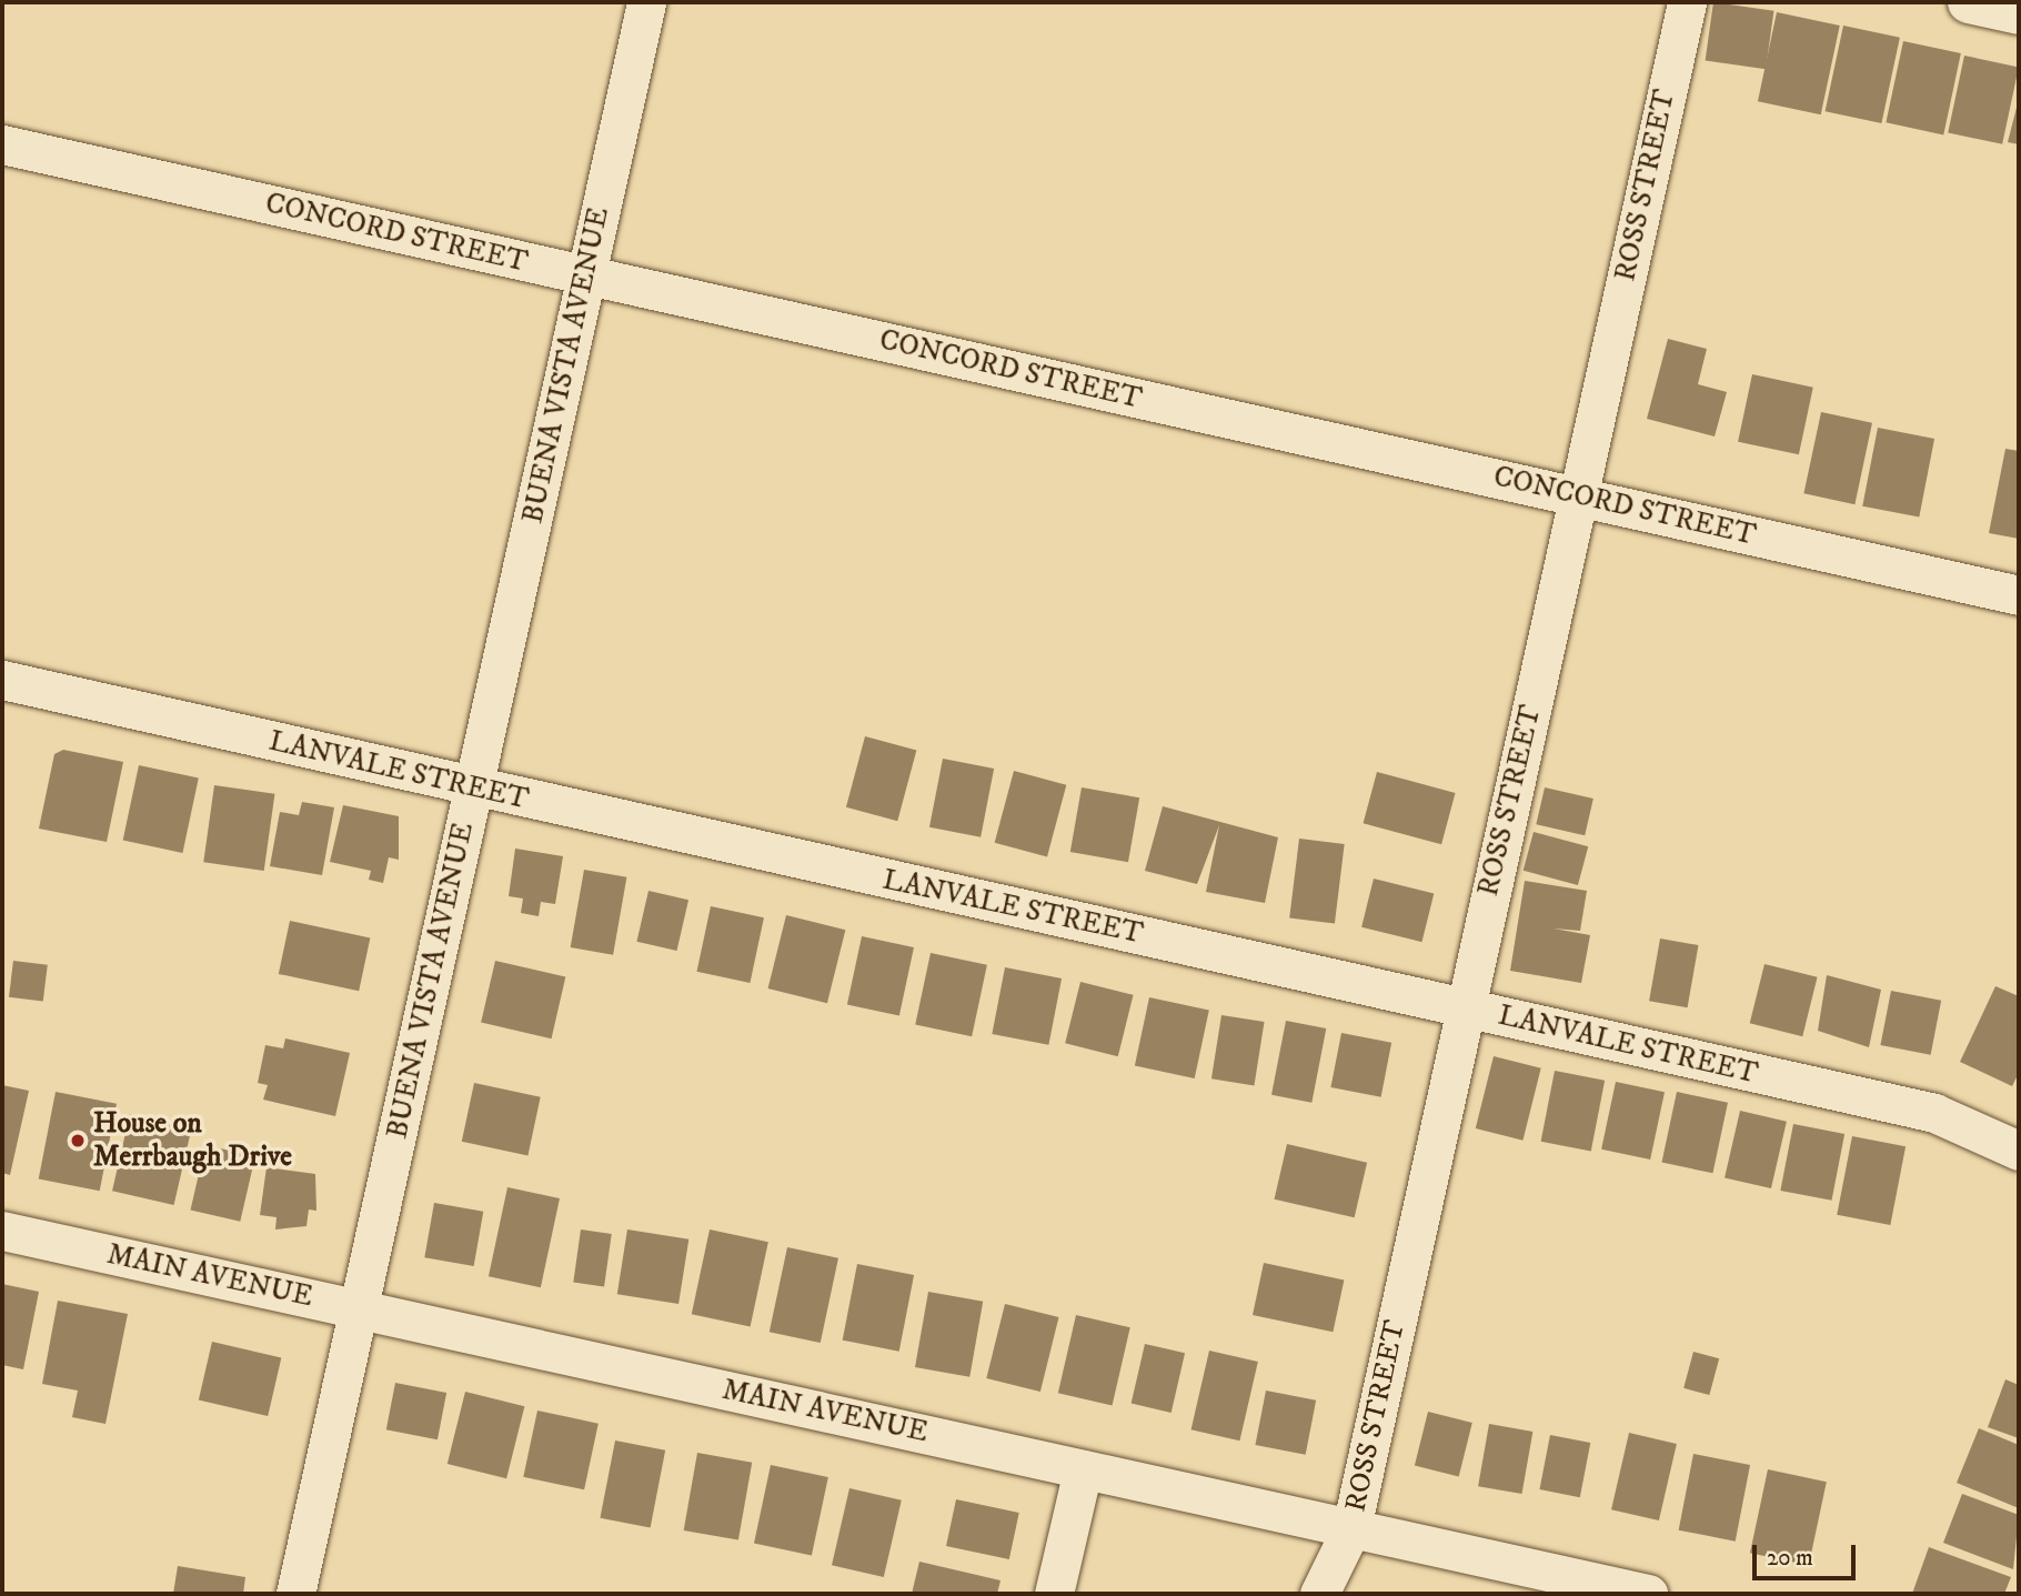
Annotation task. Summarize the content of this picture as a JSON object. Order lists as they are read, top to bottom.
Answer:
{
  "streets": {
    "street": [
      "ROSS STREET",
      "CONCORD STREET",
      "BUENA VISTA AVENUE",
      "LANVALE STREET",
      "MAIN AVENUE"
    ]
  },
  "crossings": [
    ["ROSS STREET", "CONCORD STREET"],
    ["ROSS STREET", "LANVALE STREET"],
    ["ROSS STREET", "MAIN AVENUE"],
    ["CONCORD STREET", "BUENA VISTA AVENUE"],
    ["BUENA VISTA AVENUE", "LANVALE STREET"],
    ["BUENA VISTA AVENUE", "MAIN AVENUE"]
  ],
  "places": ["House on Merrbaugh Drive"],
  "scale_bar": "20 m"
}
